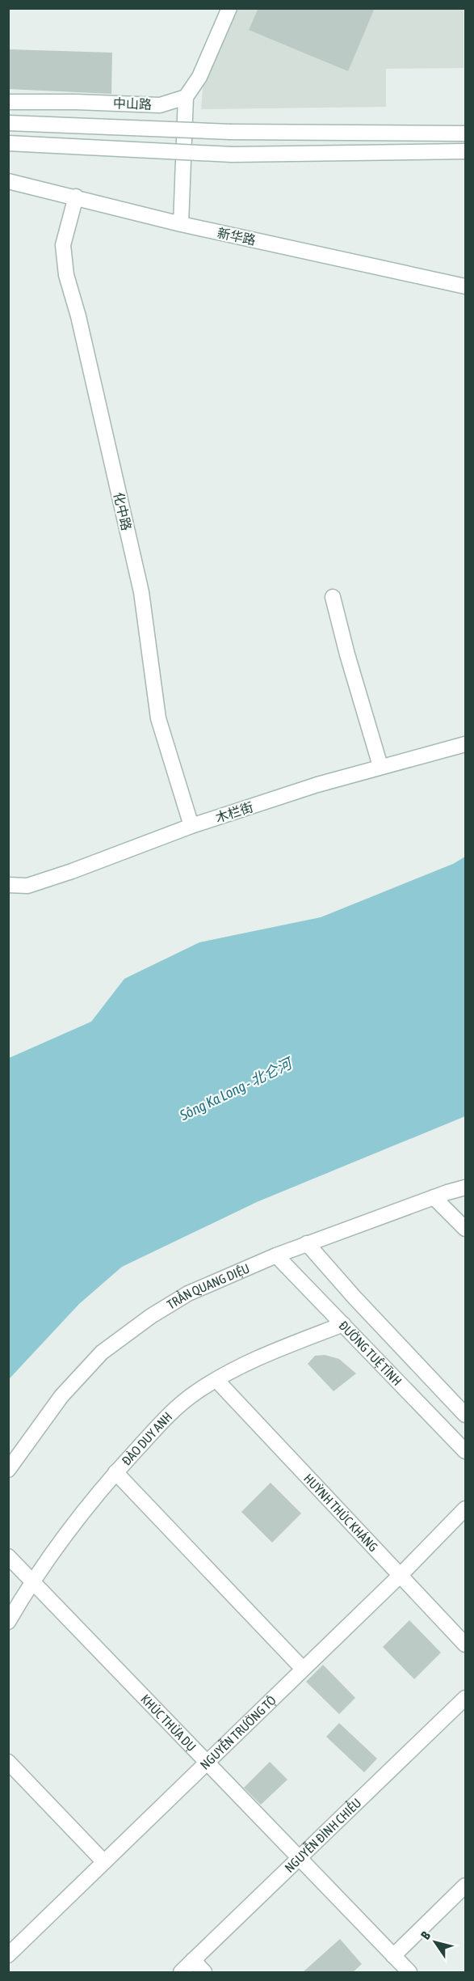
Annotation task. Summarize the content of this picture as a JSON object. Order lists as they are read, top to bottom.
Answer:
{
  "streets": {
    "street": [
      "中山路",
      "新华路",
      "化中路",
      "木栏街",
      "TRẦN QUANG DIỆU",
      "ĐƯỜNG TUỆ TĨNH",
      "ĐÀO DUY ANH",
      "HUỲNH THÚC KHÁNG",
      "KHÚC THỪA DỤ",
      "NGUYỄN TRƯỜNG TỘ",
      "NGUYỄN ĐÌNH CHIỂU"
    ]
  },
  "crossings": [
    ["新华路", "化中路"],
    ["化中路", "木栏街"],
    ["TRẦN QUANG DIỆU", "ĐƯỜNG TUỆ TĨNH"],
    ["ĐƯỜNG TUỆ TĨNH", "ĐÀO DUY ANH"],
    ["ĐÀO DUY ANH", "HUỲNH THÚC KHÁNG"],
    ["ĐÀO DUY ANH", "KHÚC THỪA DỤ"],
    ["HUỲNH THÚC KHÁNG", "NGUYỄN TRƯỜNG TỘ"],
    ["KHÚC THỪA DỤ", "NGUYỄN TRƯỜNG TỘ"],
    ["KHÚC THỪA DỤ", "NGUYỄN ĐÌNH CHIỂU"]
  ],
  "water": ["Sông Ka Long - 北仑河"],
  "north": "top left"
}
